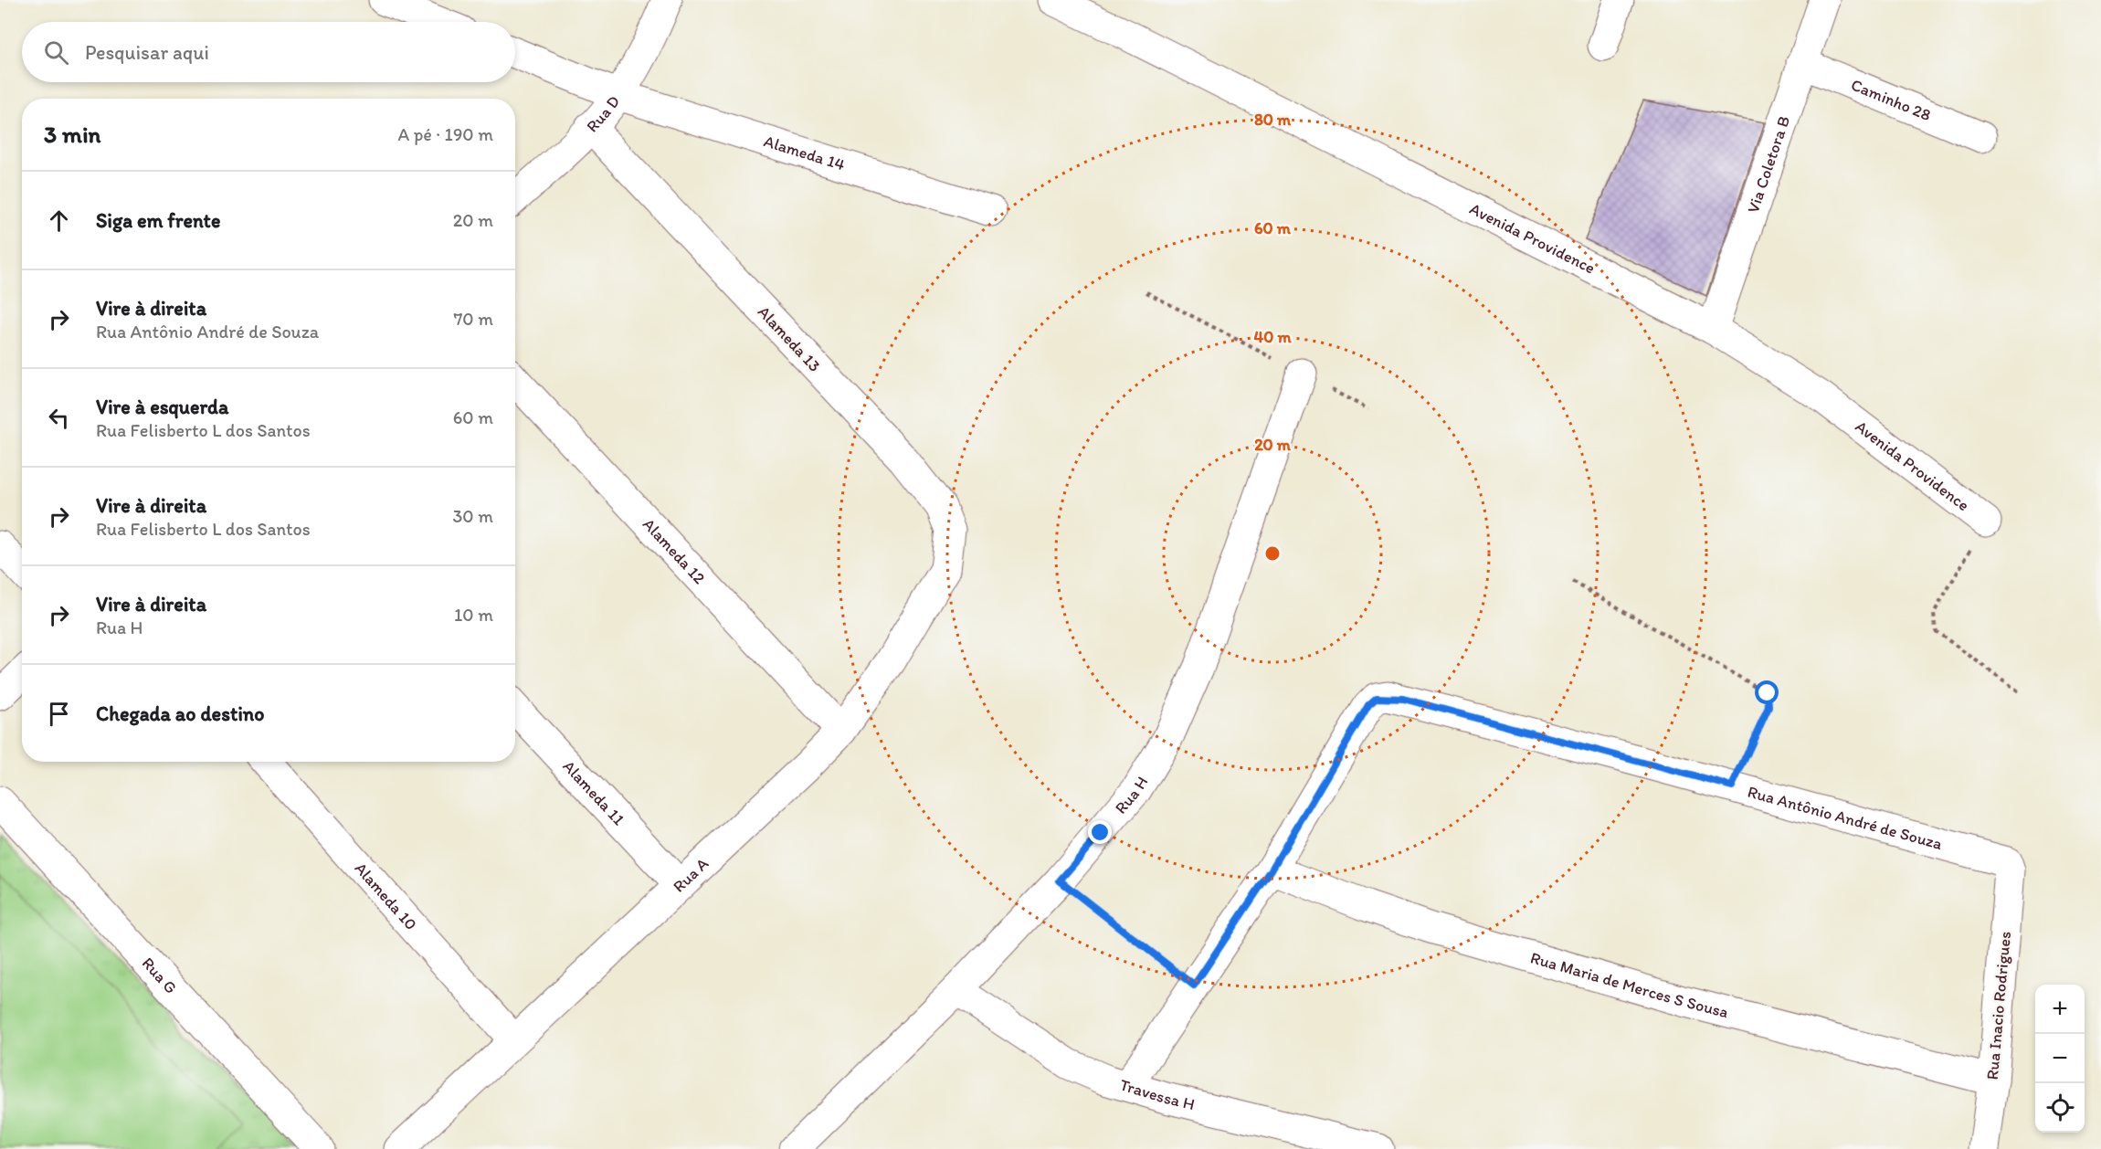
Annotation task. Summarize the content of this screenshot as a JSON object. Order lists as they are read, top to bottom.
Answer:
{
  "streets": {
    "street": [
      "Caminho 28",
      "Rua D",
      "Alameda 14",
      "Via Coletora B",
      "Avenida Providence",
      "Alameda 13",
      "Alameda 12",
      "Alameda 11",
      "Rua H",
      "Rua Antônio André de Souza",
      "Rua A",
      "Alameda 10",
      "Rua G",
      "Rua Maria de Merces S Sousa",
      "Rua Inacio Rodrigues",
      "Travessa H"
    ]
  },
  "crossings": [
    ["Caminho 28", "Via Coletora B"],
    ["Rua D", "Alameda 14"],
    ["Rua D", "Alameda 13"],
    ["Via Coletora B", "Avenida Providence"],
    ["Alameda 13", "Rua A"],
    ["Alameda 12", "Rua A"],
    ["Alameda 11", "Rua A"],
    ["Rua H", "Travessa H"],
    ["Rua Antônio André de Souza", "Rua Maria de Merces S Sousa"],
    ["Rua Antônio André de Souza", "Rua Inacio Rodrigues"],
    ["Rua A", "Alameda 10"],
    ["Rua Maria de Merces S Sousa", "Rua Inacio Rodrigues"]
  ],
  "page": {
    "search": "Pesquisar aqui",
    "heading": ["3 min", "A pé · 190 m"],
    "list": [
      ["Siga em frente", "20 m"],
      ["Vire à direita", "Rua Antônio André de Souza", "70 m"],
      ["Vire à esquerda", "Rua Felisberto L dos Santos", "60 m"],
      ["Vire à direita", "Rua Felisberto L dos Santos", "30 m"],
      ["Vire à direita", "Rua H", "10 m"],
      "Chegada ao destino"
    ],
    "map_buttons": ["+", "−"]
  },
  "rings": [
    "80 m",
    "60 m",
    "40 m",
    "20 m"
  ]
}
